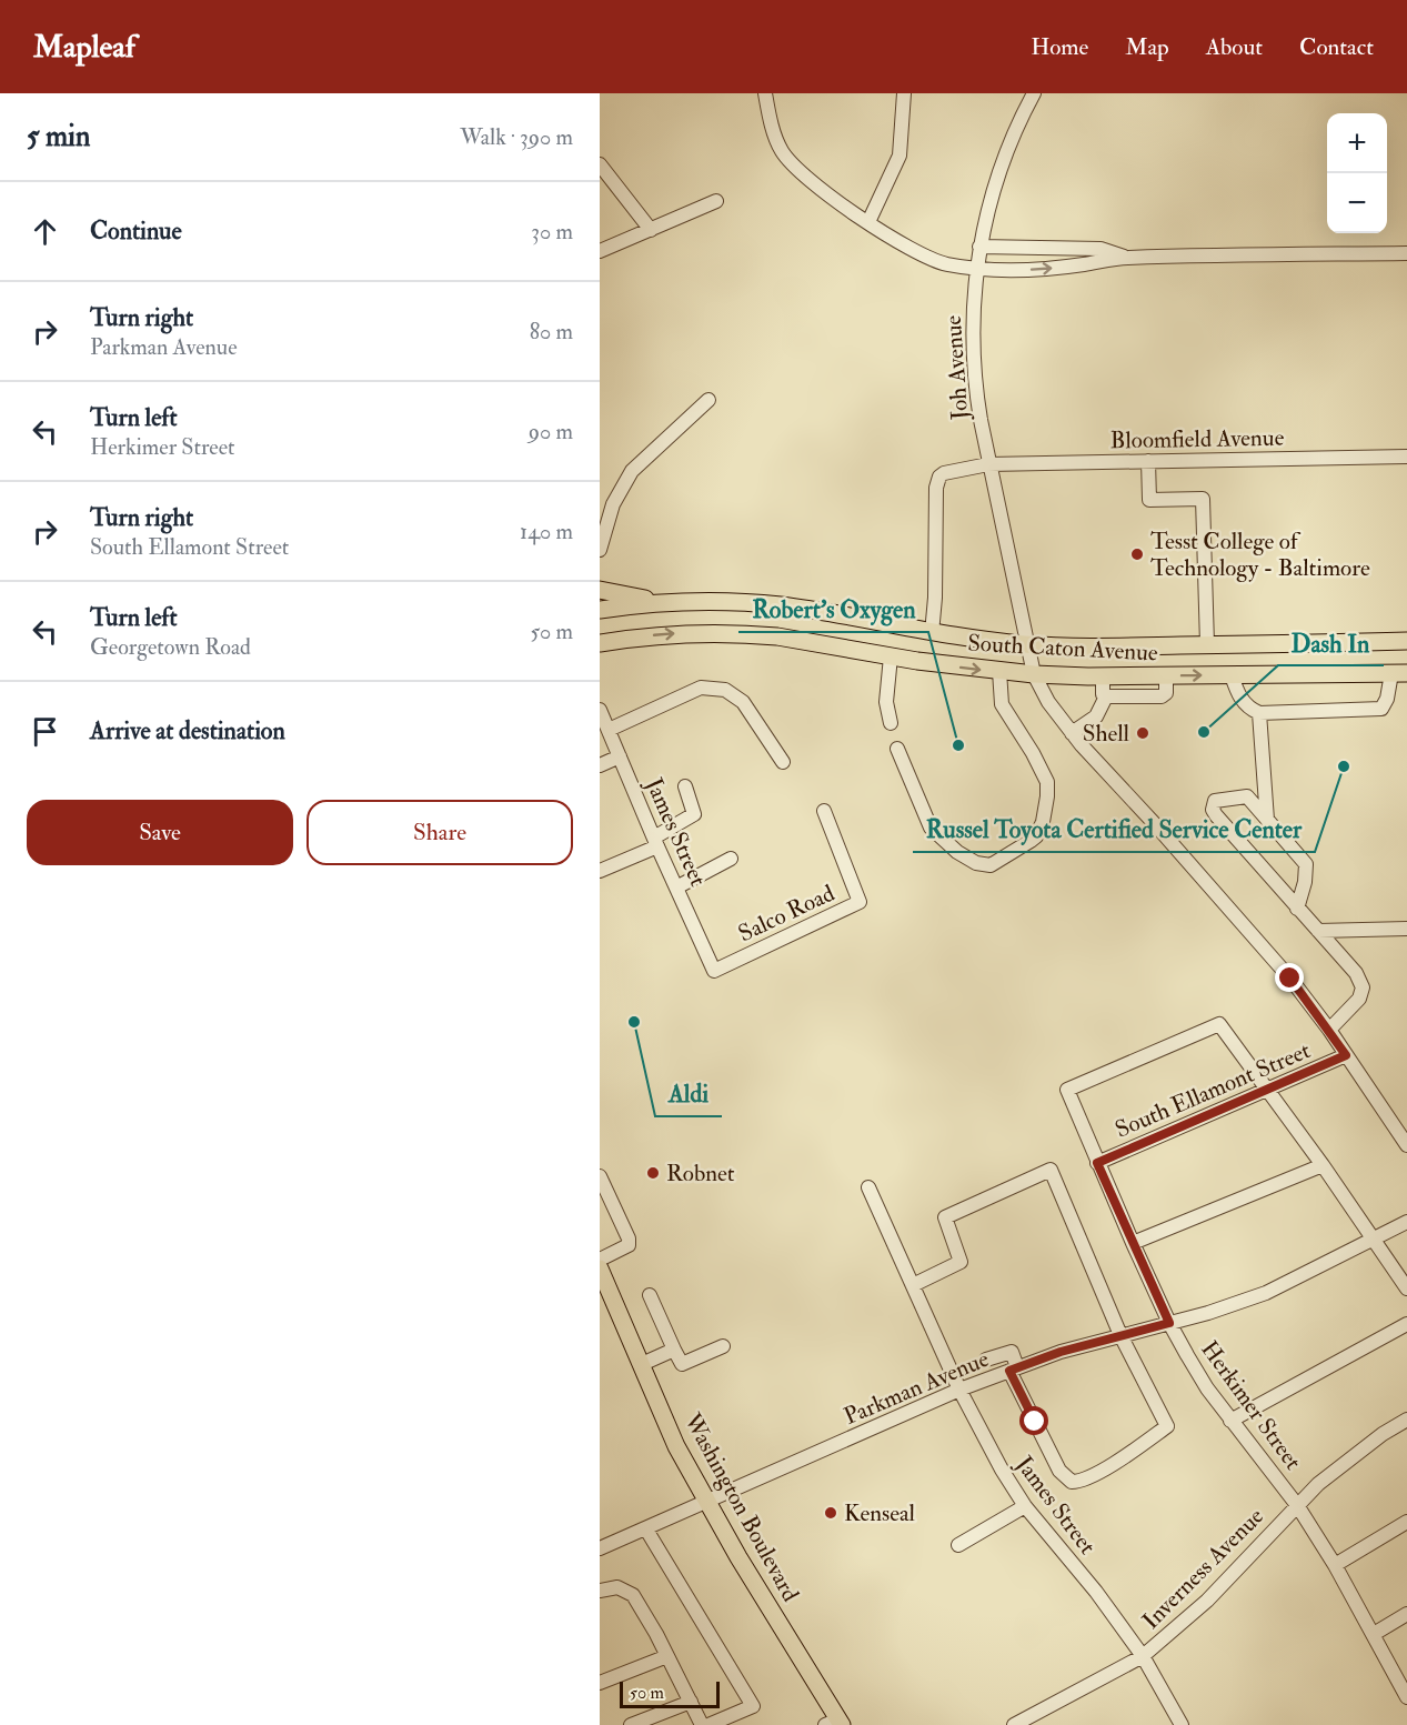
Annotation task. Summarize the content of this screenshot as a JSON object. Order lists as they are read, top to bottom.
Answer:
{
  "streets": {
    "main road": ["South Caton Avenue", "Washington Boulevard"],
    "street": [
      "Joh Avenue",
      "Bloomfield Avenue",
      "James Street",
      "Salco Road",
      "South Ellamont Street",
      "Parkman Avenue",
      "Herkimer Street",
      "Inverness Avenue"
    ]
  },
  "crossings": [
    ["Joh Avenue", "Bloomfield Avenue"],
    ["Joh Avenue", "South Caton Avenue"],
    ["Joh Avenue", "South Ellamont Street"],
    ["Bloomfield Avenue", "South Caton Avenue"],
    ["James Street", "Salco Road"],
    ["James Street", "Parkman Avenue"],
    ["James Street", "Inverness Avenue"],
    ["South Ellamont Street", "Herkimer Street"],
    ["Parkman Avenue", "Herkimer Street"],
    ["Parkman Avenue", "Washington Boulevard"],
    ["Herkimer Street", "Inverness Avenue"]
  ],
  "places": [
    "Tesst College of Technology - Baltimore",
    "Dash In",
    "Shell",
    "Robert's Oxygen",
    "Russel Toyota Certified Service Center",
    "Aldi",
    "Robnet",
    "Kenseal"
  ],
  "scale_bar": "50 m",
  "page": {
    "header": "Mapleaf",
    "nav": [
      "Home",
      "Map",
      "About",
      "Contact"
    ],
    "heading": ["5 min", "Walk · 390 m"],
    "map_buttons": ["+", "−"],
    "list": [
      ["Continue", "30 m"],
      ["Turn right", "Parkman Avenue", "80 m"],
      ["Turn left", "Herkimer Street", "90 m"],
      ["Turn right", "South Ellamont Street", "140 m"],
      ["Turn left", "Georgetown Road", "50 m"],
      "Arrive at destination"
    ],
    "buttons": ["Save", "Share"],
    "scale": "50 m"
  }
}
